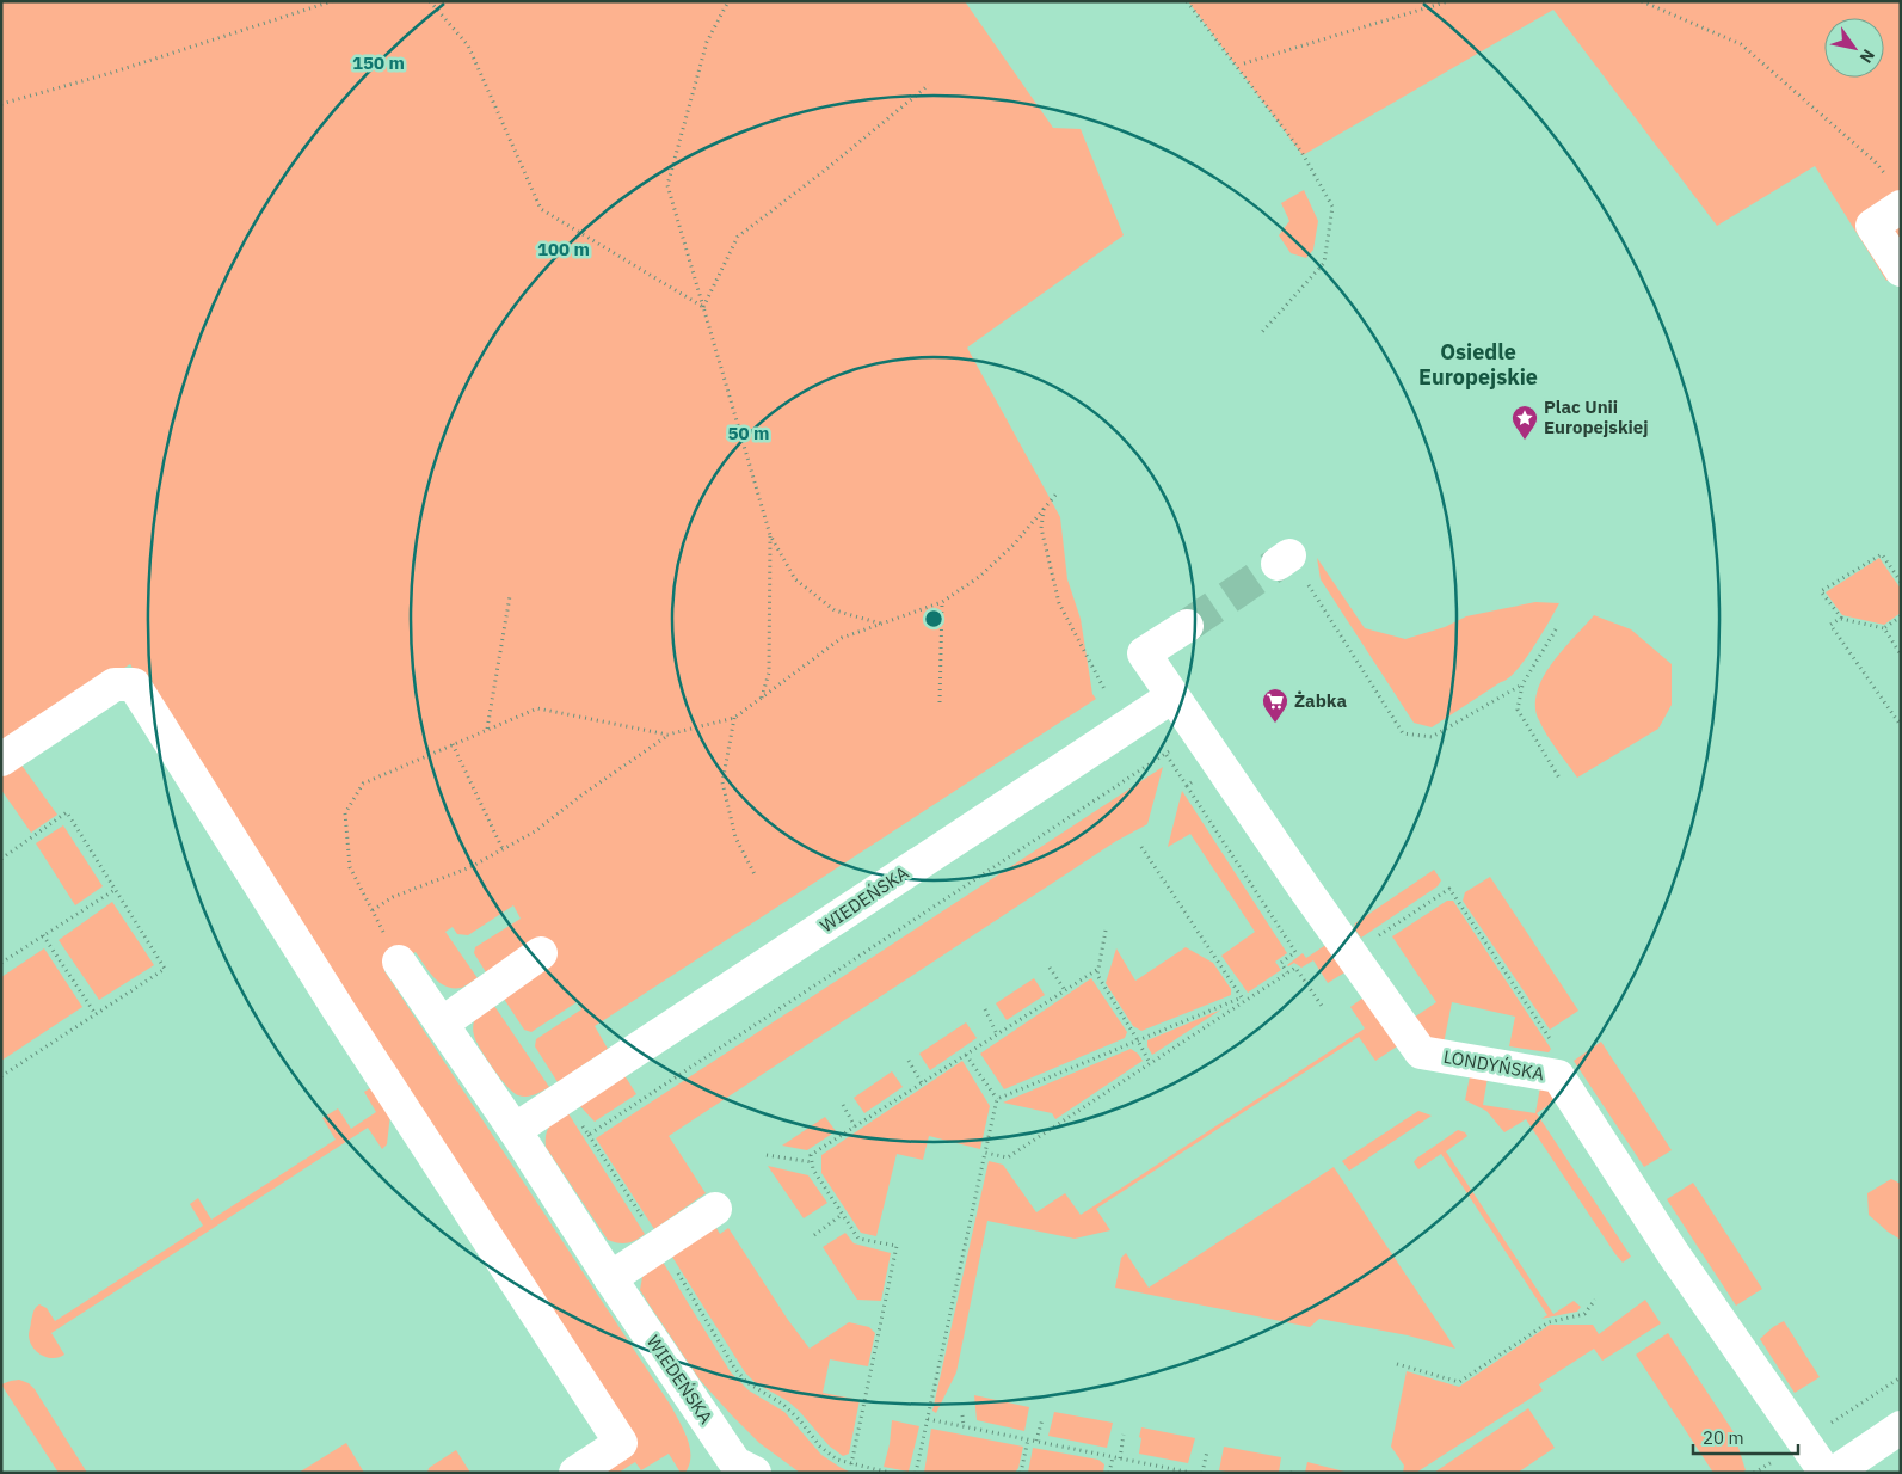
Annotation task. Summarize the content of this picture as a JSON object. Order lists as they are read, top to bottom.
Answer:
{
  "streets": {
    "street": ["WIEDEŃSKA", "LONDYŃSKA"]
  },
  "crossings": [
    ["WIEDEŃSKA", "LONDYŃSKA"]
  ],
  "districts": ["Osiedle Europejskie"],
  "places": {
    "place": ["Plac Unii Europejskiej"],
    "supermarket": ["Żabka"]
  },
  "scale_bar": "20 m",
  "north": "bottom right",
  "rings": ["150 m", "100 m", "50 m"]
}
